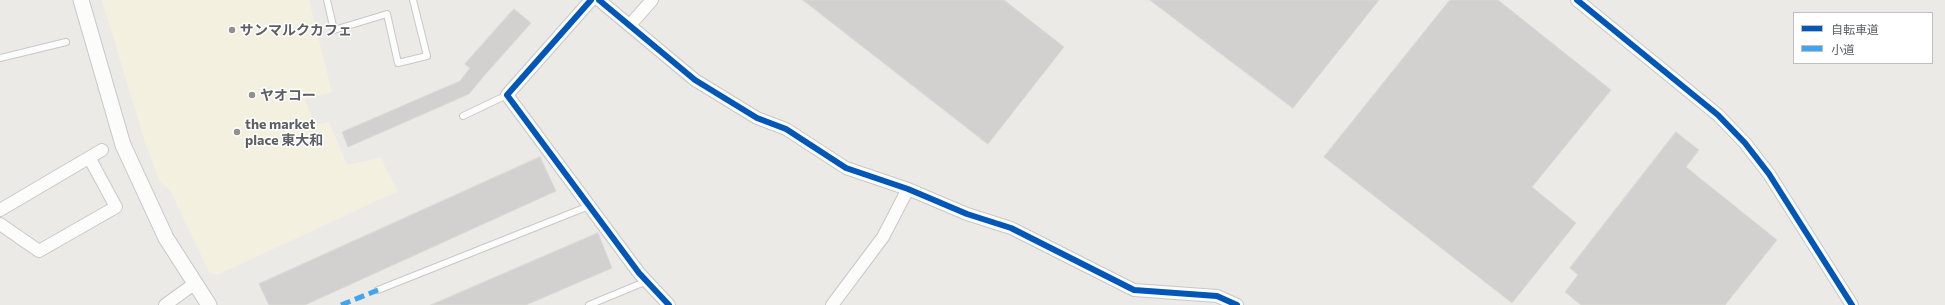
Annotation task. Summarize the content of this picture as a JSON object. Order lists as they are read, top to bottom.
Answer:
{
  "places": ["サンマルクカフェ", "ヤオコー", "the market place 東大和"],
  "legend": ["自転車道", "小道"]
}
